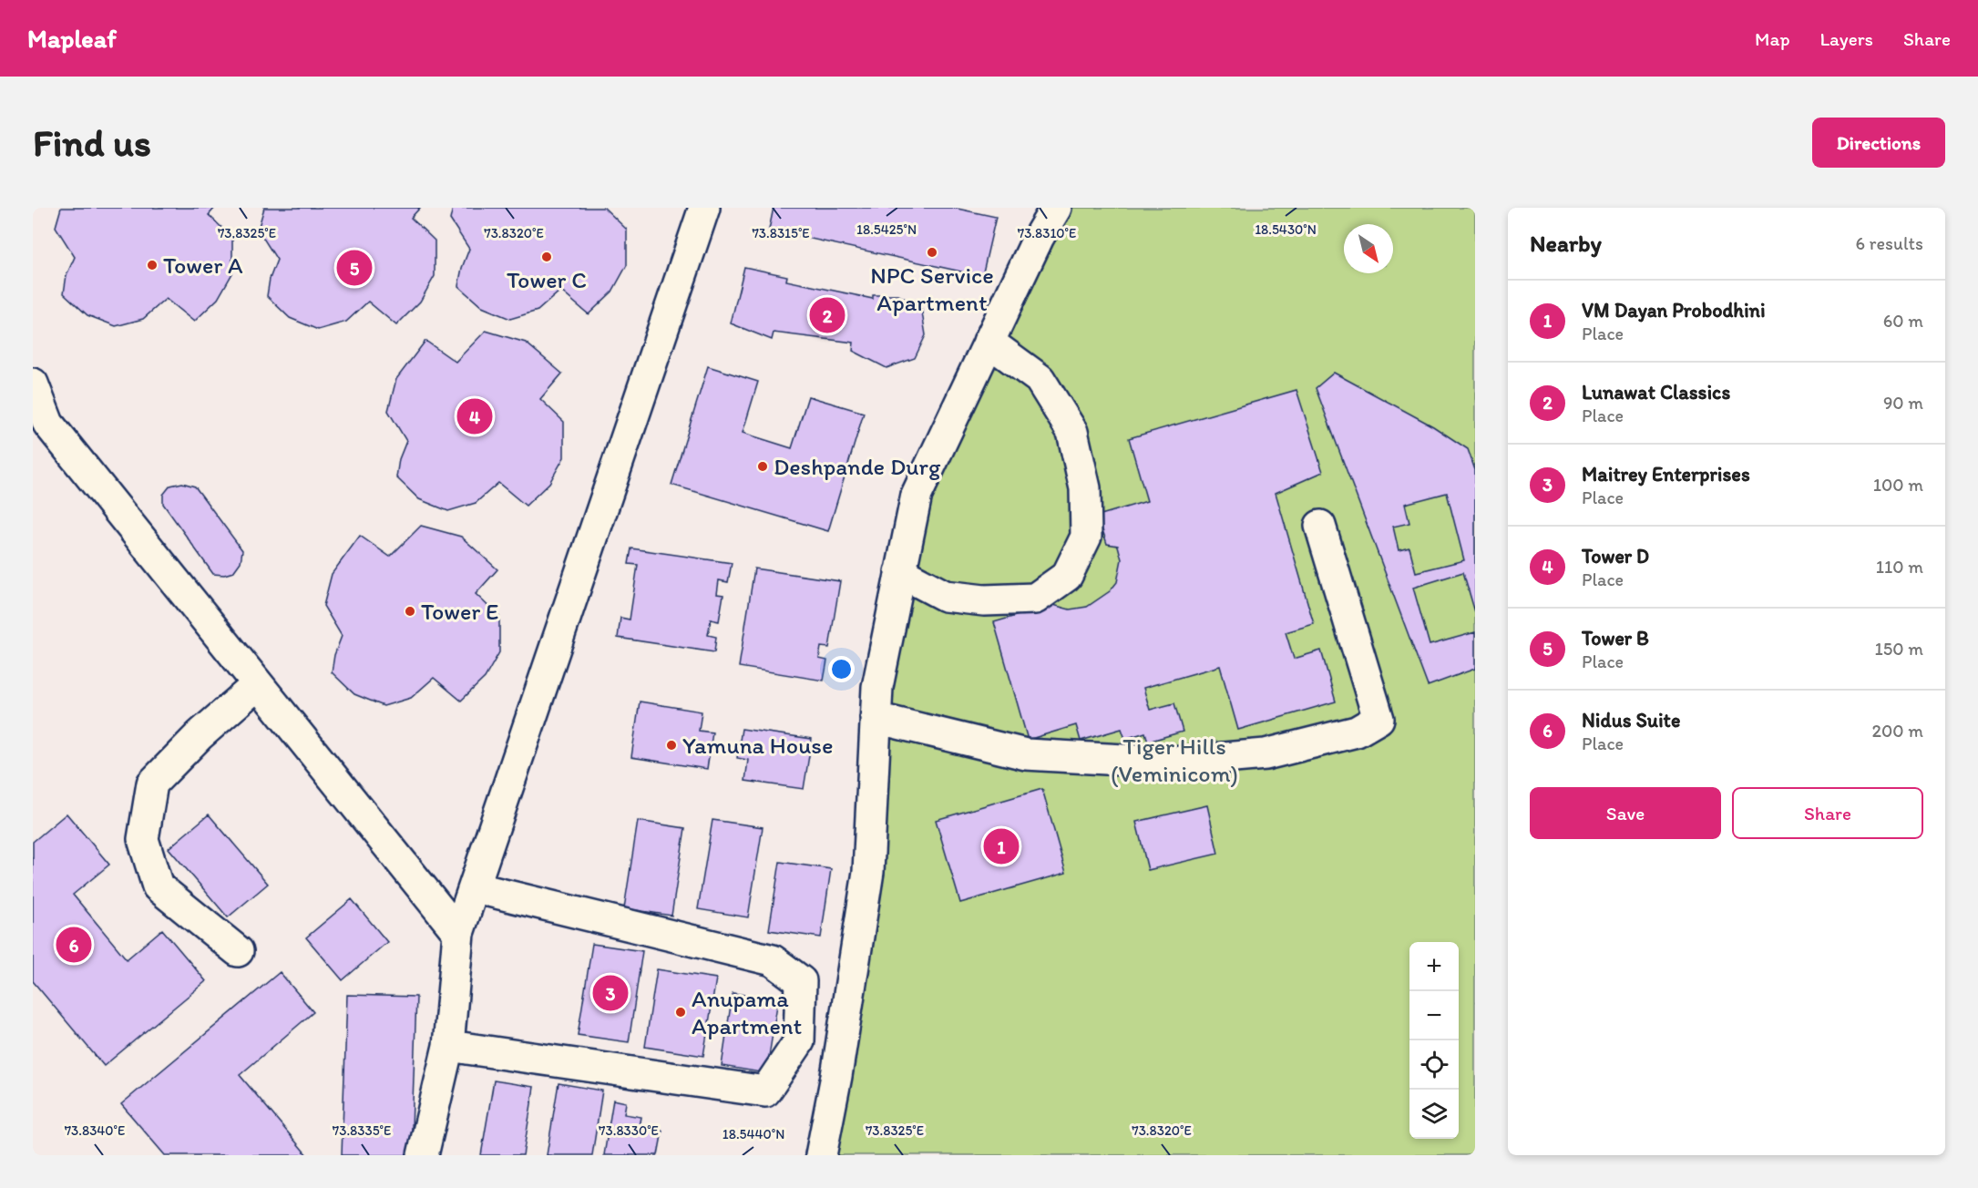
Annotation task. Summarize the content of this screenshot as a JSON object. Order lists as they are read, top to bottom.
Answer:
{
  "parks": ["Tiger Hills (Veminicom)"],
  "places": [
    "NPC Service Apartment",
    "Tower C",
    "Tower A",
    "Deshpande Durg",
    "Tower E",
    "Yamuna House",
    "Anupama Apartment"
  ],
  "north": "bottom right",
  "page": {
    "header": "Mapleaf",
    "nav": ["Map", "Layers", "Share"],
    "buttons": [
      "Directions",
      ["Save", "Share"]
    ],
    "title": "Find us",
    "heading": ["Nearby", "6 results"],
    "pins": [
      "5",
      "2",
      "4",
      "1",
      "6",
      "3"
    ],
    "list": [
      {
        "mark": "1",
        "name": "VM Dayan Probodhini",
        "note": "Place",
        "value": "60 m"
      },
      {
        "mark": "2",
        "name": "Lunawat Classics",
        "note": "Place",
        "value": "90 m"
      },
      {
        "mark": "3",
        "name": "Maitrey Enterprises",
        "note": "Place",
        "value": "100 m"
      },
      {
        "mark": "4",
        "name": "Tower D",
        "note": "Place",
        "value": "110 m"
      },
      {
        "mark": "5",
        "name": "Tower B",
        "note": "Place",
        "value": "150 m"
      },
      {
        "mark": "6",
        "name": "Nidus Suite",
        "note": "Place",
        "value": "200 m"
      }
    ],
    "map_buttons": ["+", "−"]
  },
  "coordinates": [
    "18.5425°N",
    "18.5430°N",
    "73.8325°E",
    "73.8320°E",
    "73.8315°E",
    "73.8310°E",
    "73.8340°E",
    "73.8335°E",
    "73.8330°E",
    "18.5440°N"
  ]
}
